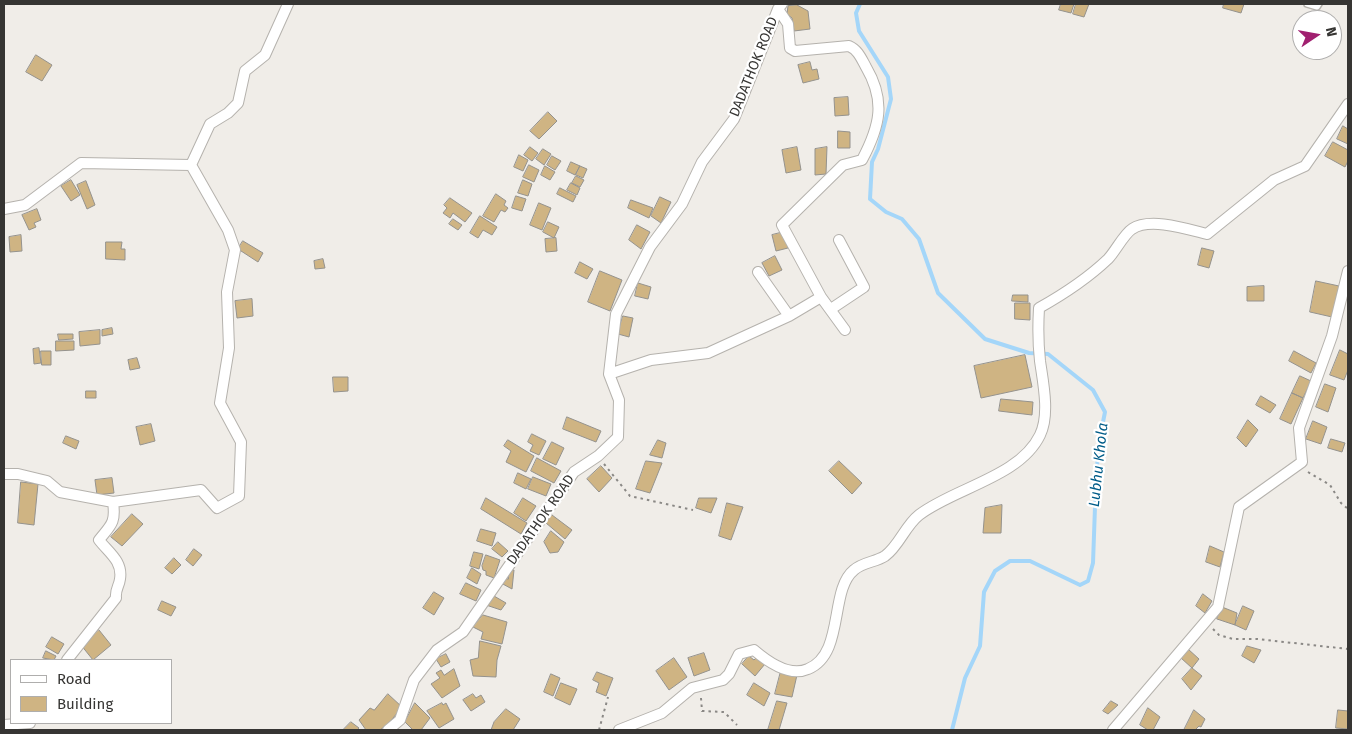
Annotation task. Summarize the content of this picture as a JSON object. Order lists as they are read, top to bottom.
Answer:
{
  "streets": {
    "street": ["DADATHOK ROAD"]
  },
  "water": ["Lubhu Khola"],
  "legend": ["Road", "Building"],
  "north": "right"
}
